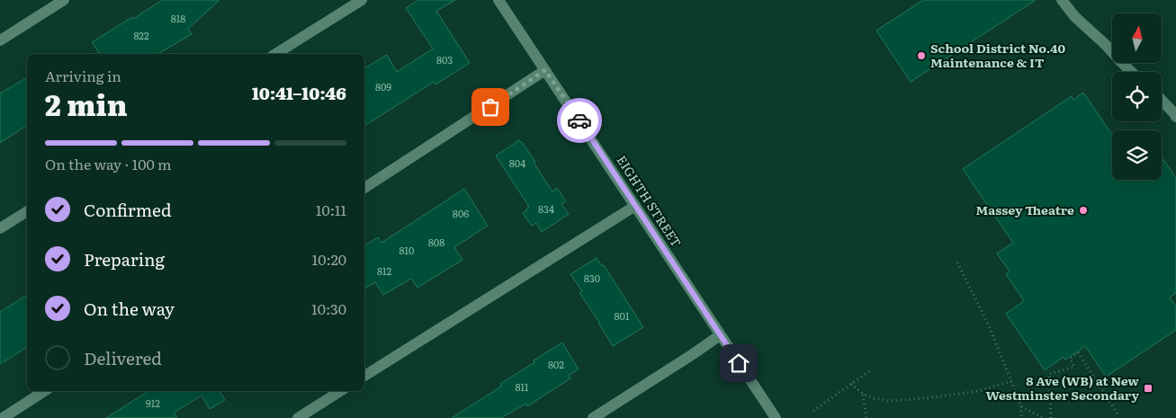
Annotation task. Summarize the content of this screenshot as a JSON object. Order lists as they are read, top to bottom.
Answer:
{
  "streets": {
    "street": ["EIGHTH STREET"]
  },
  "places": {
    "other": ["School District No.40 Maintenance & IT", "Massey Theatre"],
    "transit": ["8 Ave (WB) at New Westminster Secondary"]
  },
  "house_numbers": [
    "818",
    "822",
    "803",
    "809",
    "804",
    "834",
    "806",
    "808",
    "810",
    "812",
    "830",
    "801",
    "802",
    "811",
    "912"
  ],
  "north": "top",
  "page": {
    "heading": ["2 min", "Arriving in", "10:41–10:46"],
    "bar": "On the way · 100 m",
    "list": [
      ["Confirmed", "10:11"],
      ["Preparing", "10:20"],
      ["On the way", "10:30"],
      "Delivered"
    ]
  }
}
